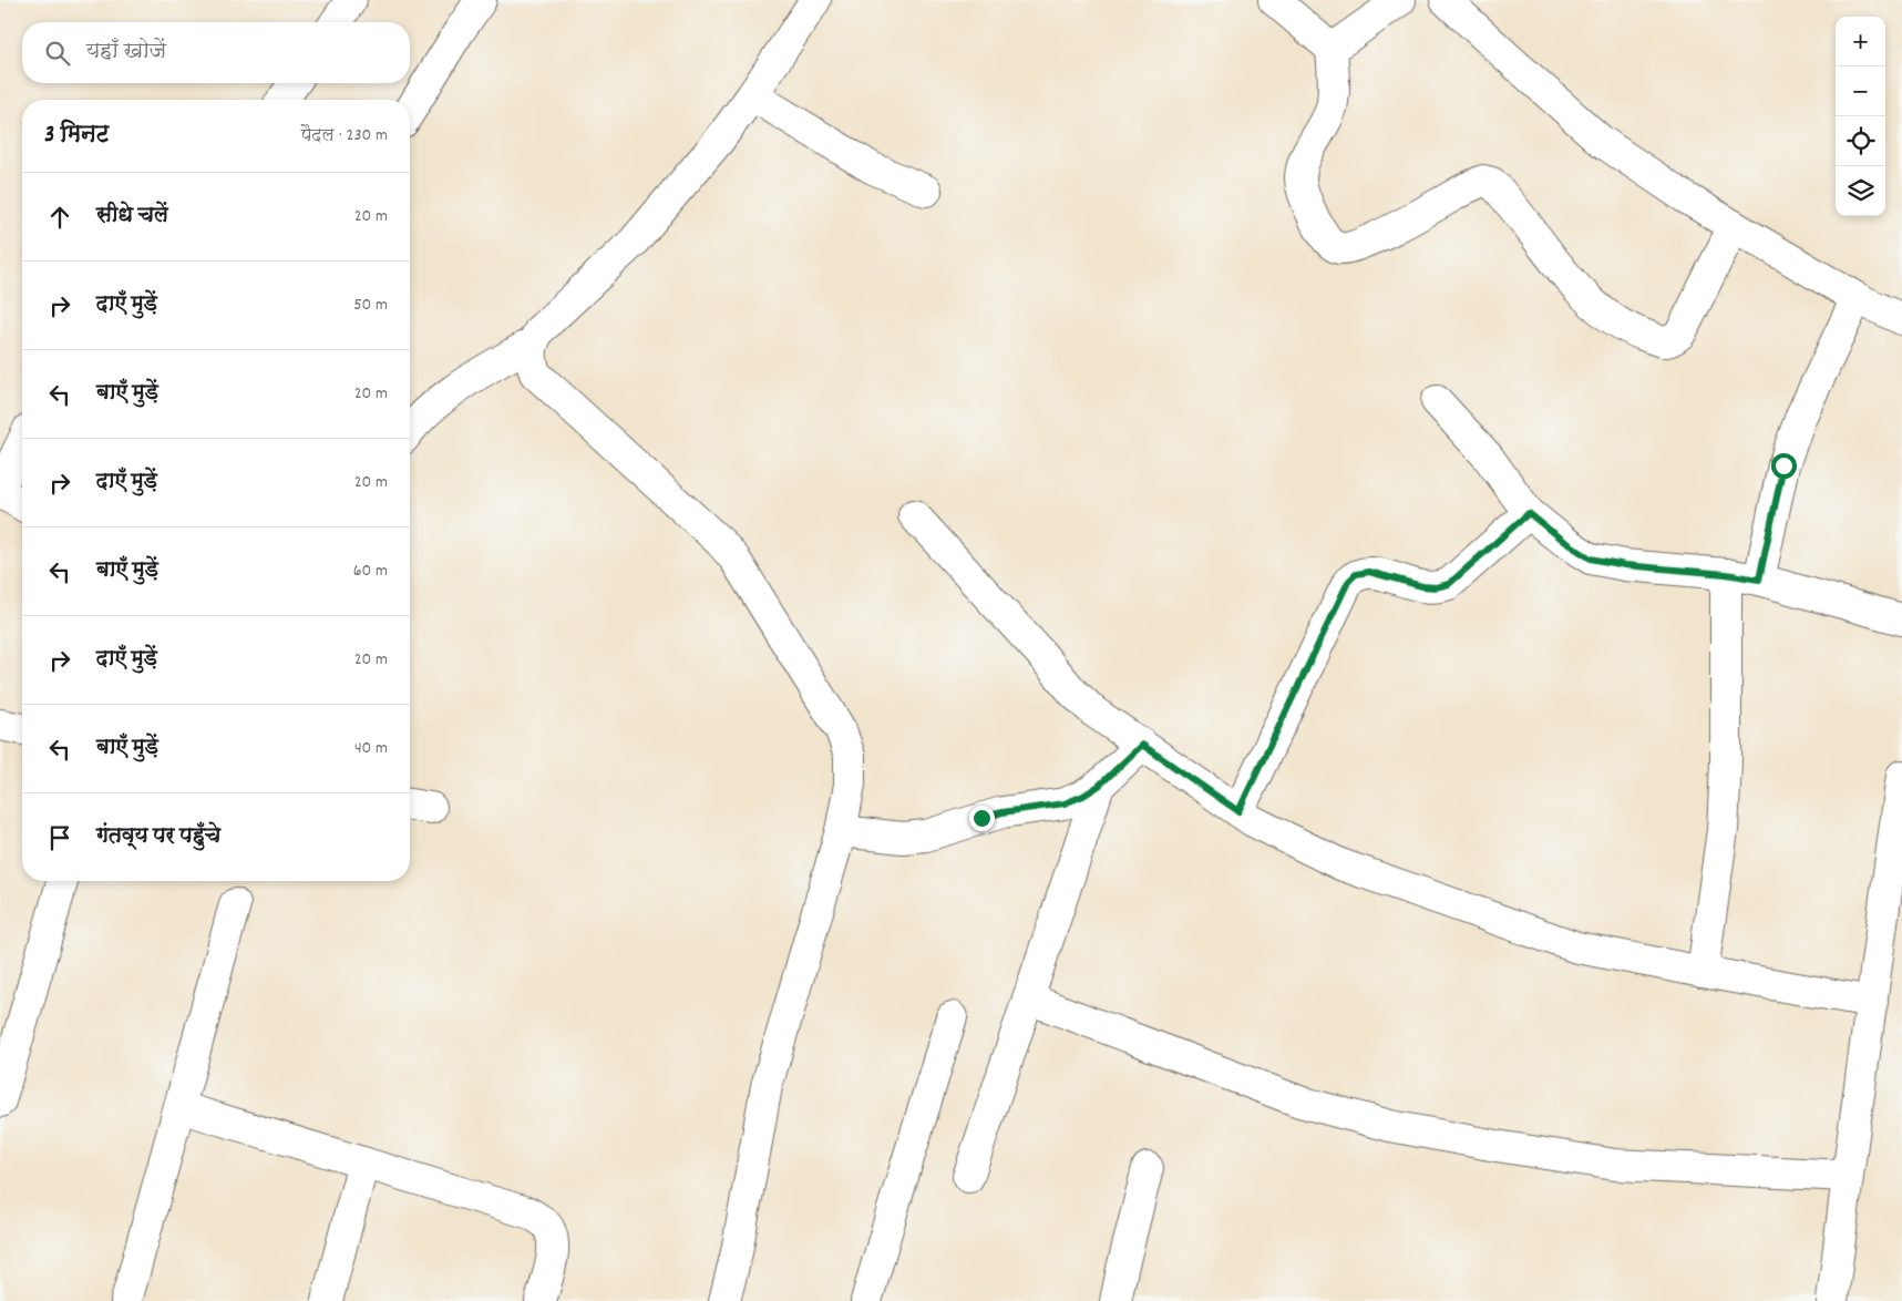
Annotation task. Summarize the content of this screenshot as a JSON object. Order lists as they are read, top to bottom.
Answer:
{
  "page": {
    "map_buttons": ["+", "−"],
    "search": "यहाँ खोजें",
    "heading": ["3 मिनट", "पैदल · 230 m"],
    "list": [
      ["सीधे चलें", "20 m"],
      ["दाएँ मुड़ें", "50 m"],
      ["बाएँ मुड़ें", "20 m"],
      ["दाएँ मुड़ें", "20 m"],
      ["बाएँ मुड़ें", "60 m"],
      ["दाएँ मुड़ें", "20 m"],
      ["बाएँ मुड़ें", "40 m"],
      "गंतव्य पर पहुँचे"
    ]
  }
}
